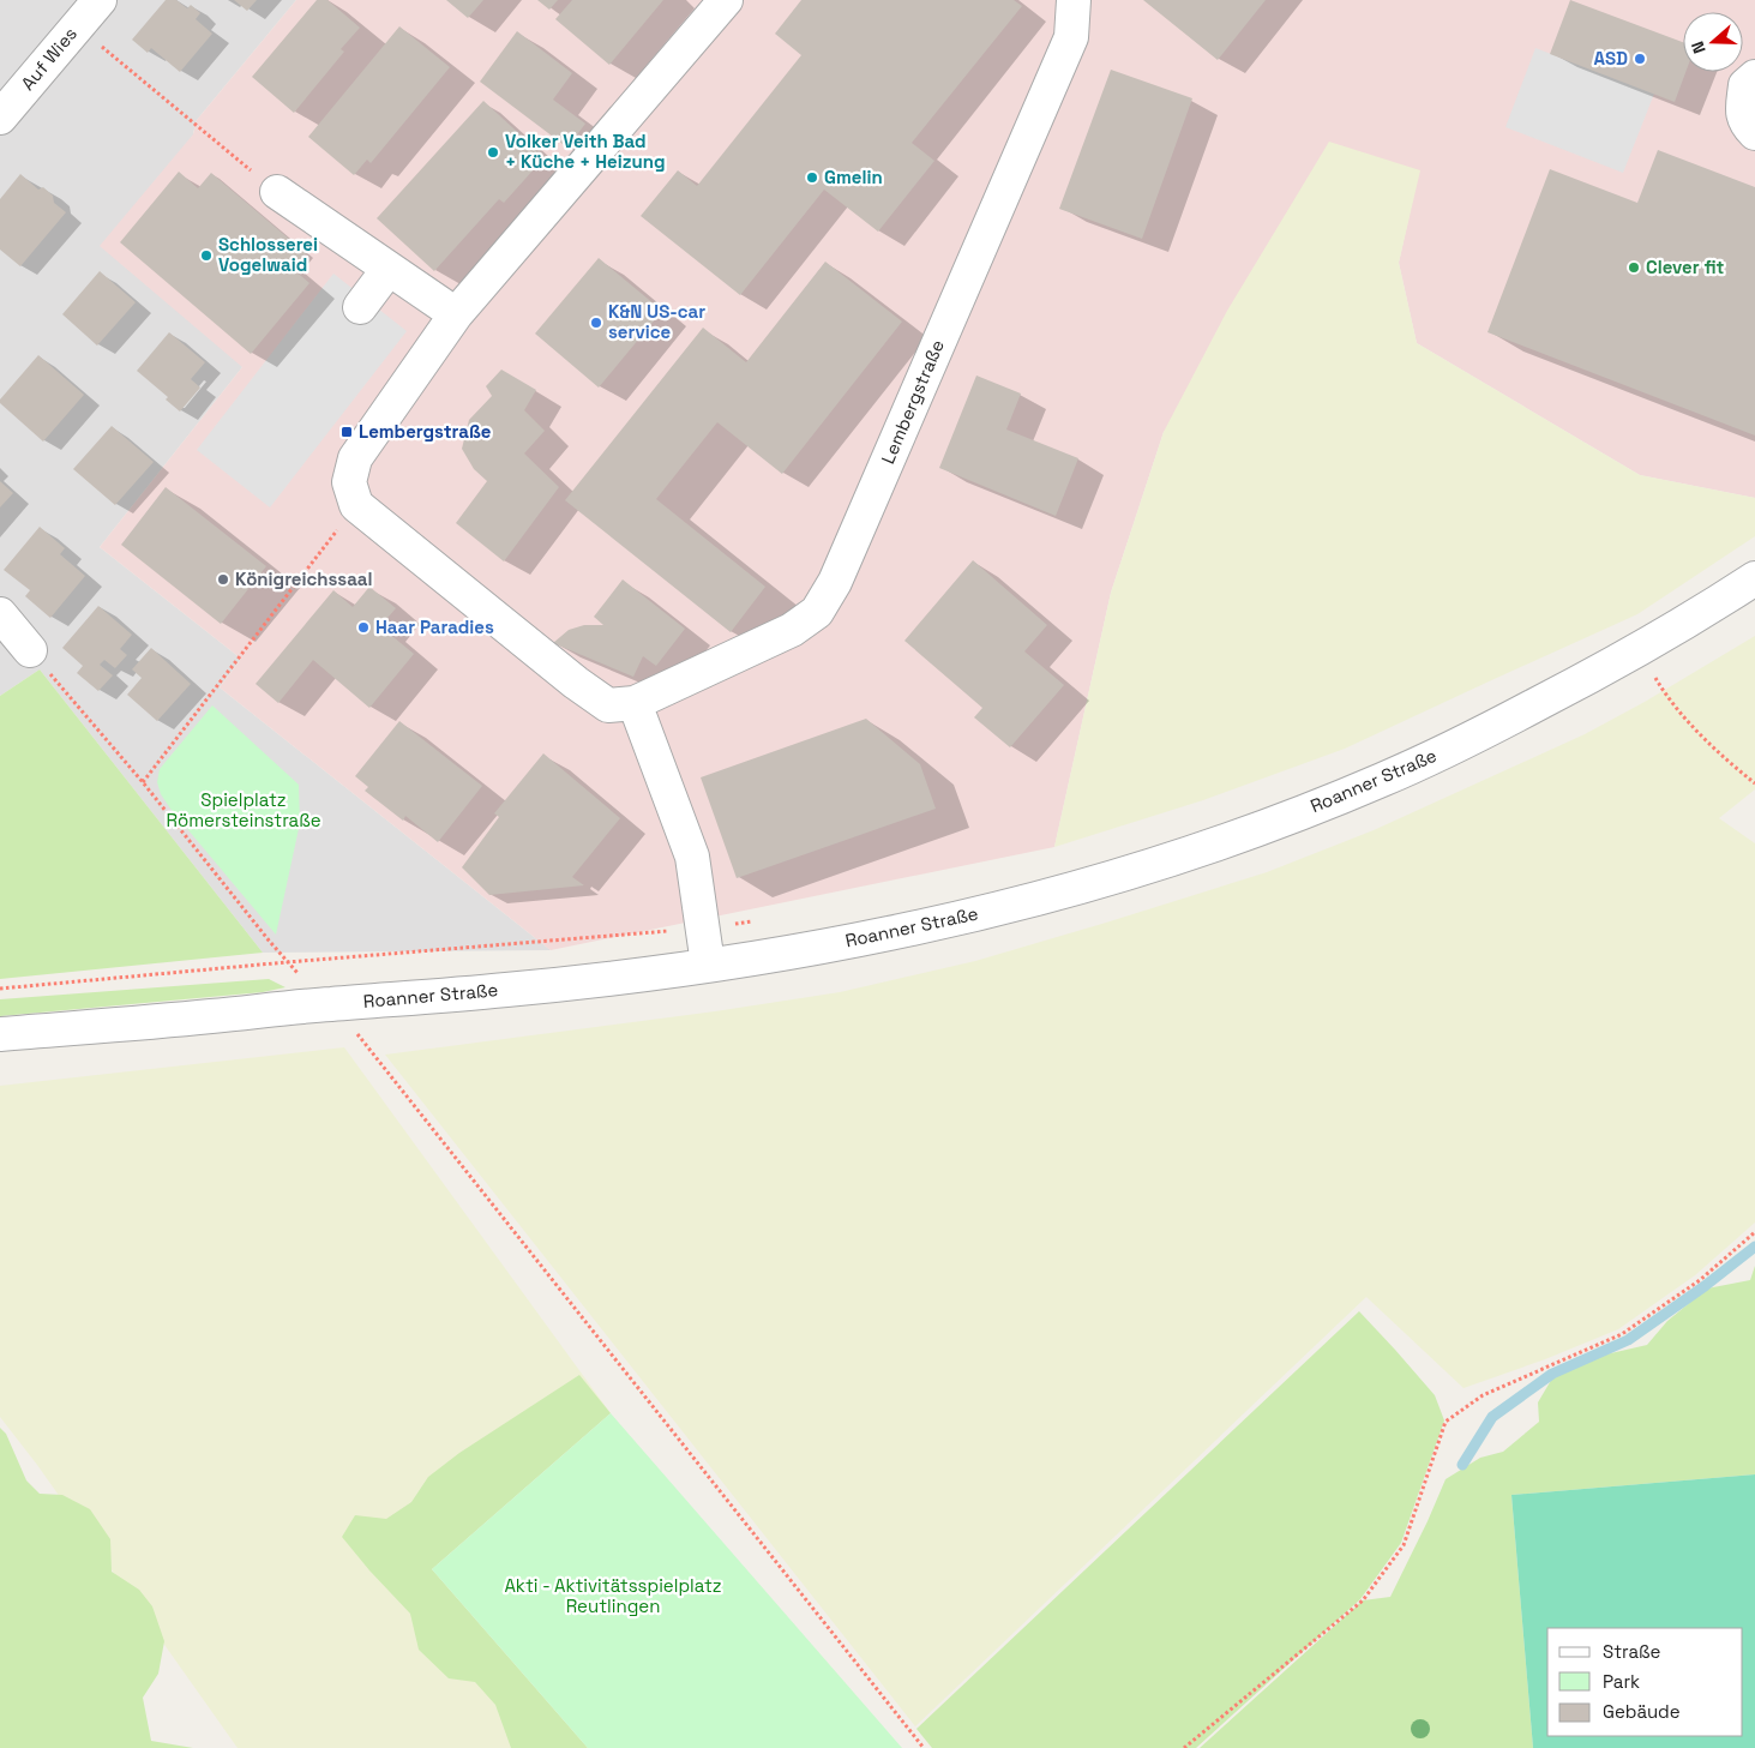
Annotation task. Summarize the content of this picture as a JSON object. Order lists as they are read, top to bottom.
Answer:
{
  "streets": {
    "street": ["Auf Wies", "Lembergstraße", "Roanner Straße"]
  },
  "parks": ["Spielplatz Römersteinstraße", "Akti - Aktivitätsspielplatz Reutlingen"],
  "places": {
    "other": [
      "ASD",
      "Volker Veith Bad + Küche + Heizung",
      "Gmelin",
      "Schlosserei Vogelwaid",
      "Clever fit",
      "K&N US-car service",
      "Königreichssaal",
      "Haar Paradies"
    ],
    "transit": ["Lembergstraße"]
  },
  "legend": ["Straße", "Park", "Gebäude"],
  "north": "left"
}
